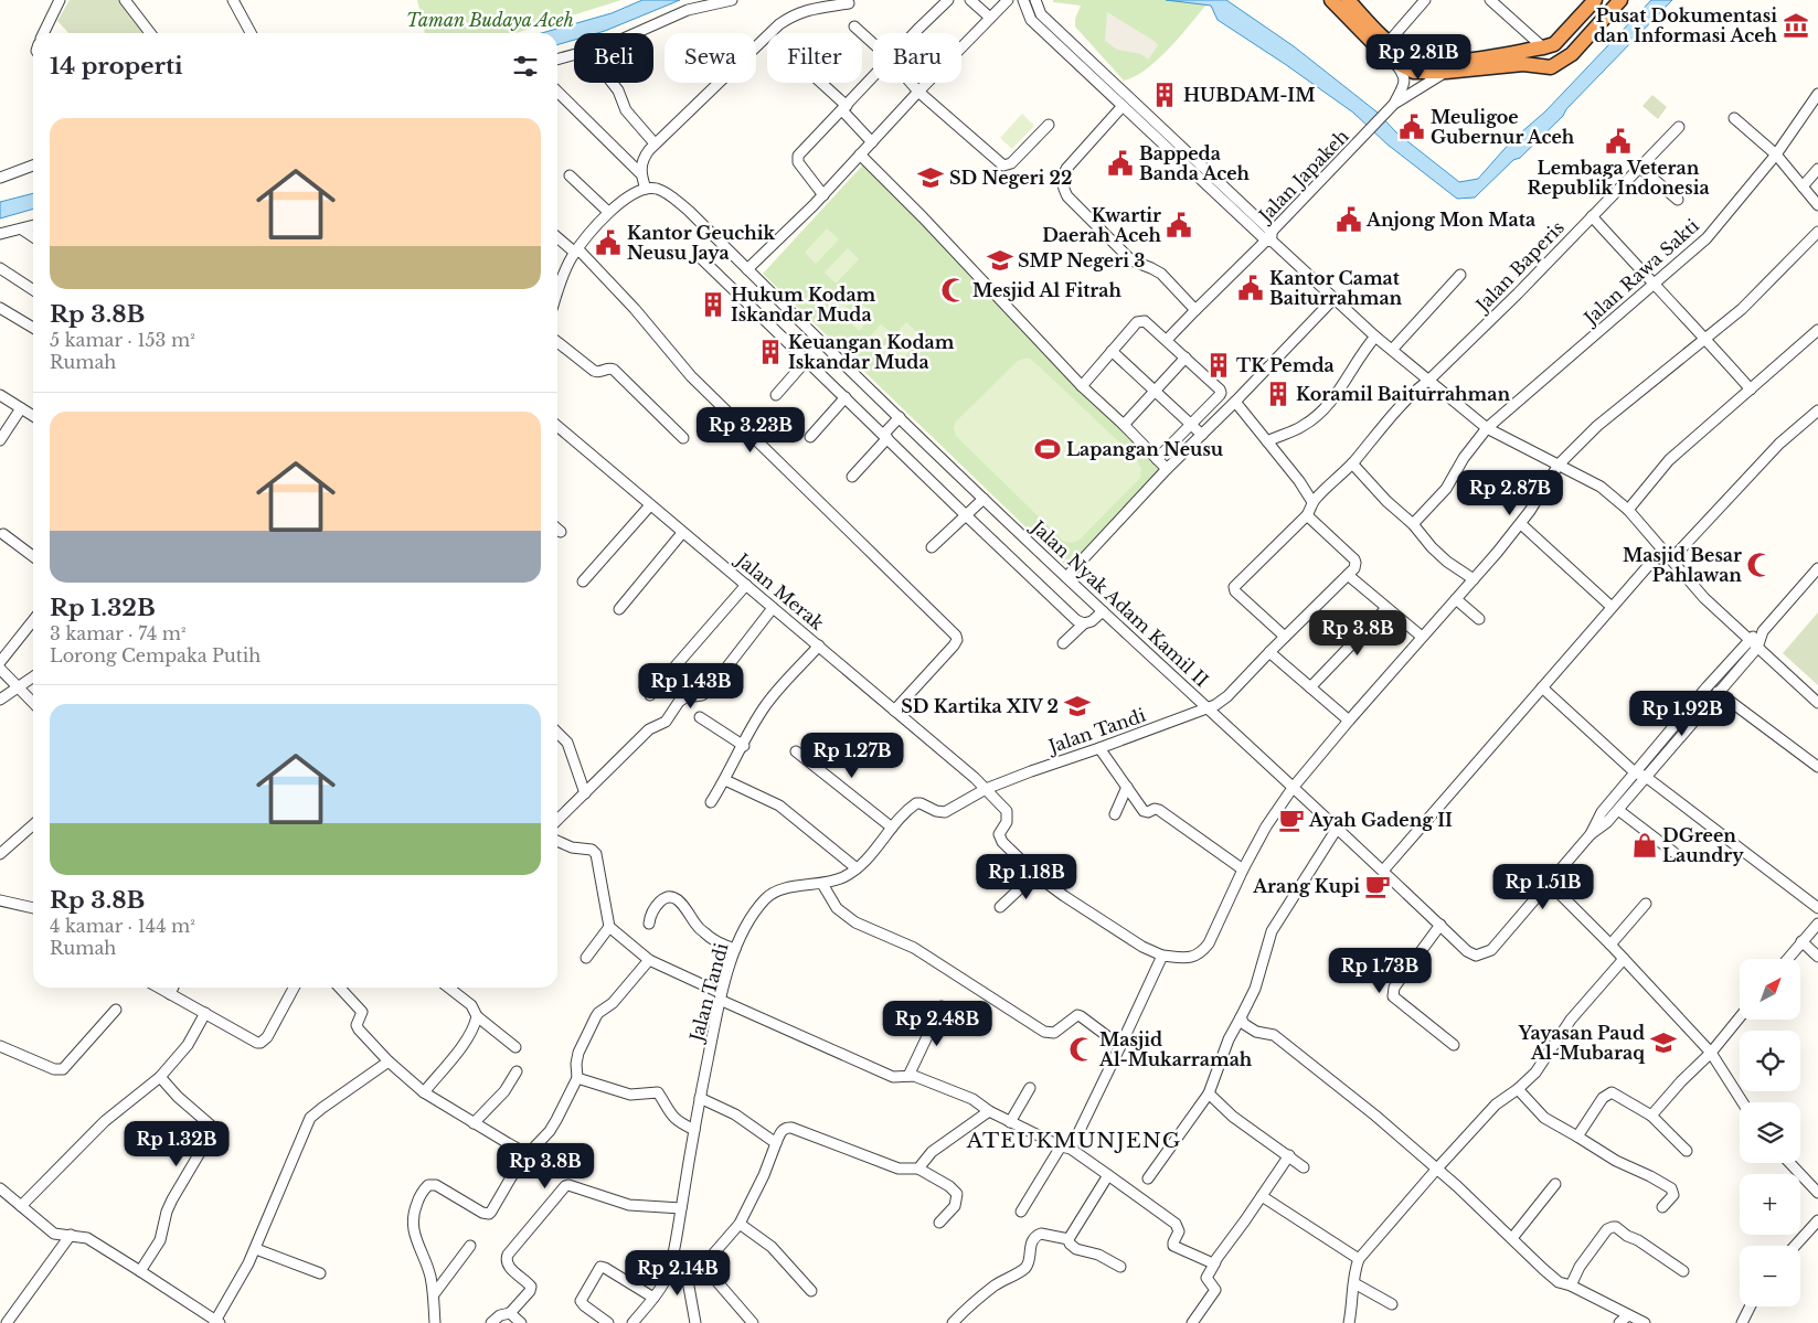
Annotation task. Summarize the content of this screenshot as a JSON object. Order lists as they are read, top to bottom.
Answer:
{
  "streets": {
    "street": [
      "Jalan Japakeh",
      "Jalan Baperis",
      "Jalan Rawa Sakti",
      "Jalan Merak",
      "Jalan Nyak Adam Kamil II",
      "Jalan Tandi"
    ]
  },
  "crossings": [
    ["Jalan Merak", "Jalan Tandi"],
    ["Jalan Nyak Adam Kamil II", "Jalan Tandi"]
  ],
  "districts": ["ATEUKMUNJENG"],
  "parks": ["Taman Budaya Aceh"],
  "places": {
    "museum": ["Pusat Dokumentasi dan Informasi Aceh"],
    "building": [
      "HUBDAM-IM",
      "Hukum Kodam Iskandar Muda",
      "Keuangan Kodam Iskandar Muda",
      "TK Pemda",
      "Koramil Baiturrahman"
    ],
    "public building": [
      "Meuligoe Gubernur Aceh",
      "Lembaga Veteran Republik Indonesia",
      "Bappeda Banda Aceh",
      "Anjong Mon Mata",
      "Kwartir Daerah Aceh",
      "Kantor Geuchik Neusu Jaya",
      "Kantor Camat Baiturrahman"
    ],
    "school or university": [
      "SD Negeri 22",
      "SMP Negeri 3",
      "SD Kartika XIV 2",
      "Yayasan Paud Al-Mubaraq"
    ],
    "mosque": ["Mesjid Al Fitrah", "Masjid Besar Pahlawan", "Masjid Al-Mukarramah"],
    "sports": ["Lapangan Neusu"],
    "cafe": ["Ayah Gadeng II", "Arang Kupi"],
    "shop": ["DGreen Laundry"]
  },
  "north": "top right",
  "page": {
    "chip": [
      "Beli",
      "Sewa",
      "Filter",
      "Baru"
    ],
    "heading": "14 properti",
    "price": [
      "Rp 2.81B",
      "Rp 3.23B",
      "Rp 2.87B",
      "Rp 3.8B",
      "Rp 1.43B",
      "Rp 1.92B",
      "Rp 1.27B",
      "Rp 1.18B",
      "Rp 1.51B",
      "Rp 1.73B",
      "Rp 2.48B",
      "Rp 1.32B",
      "Rp 3.8B",
      "Rp 2.14B"
    ],
    "list": [
      {
        "name": "Rp 3.8B",
        "note": "5 kamar · 153 m² · Rumah"
      },
      {
        "name": "Rp 1.32B",
        "note": "3 kamar · 74 m² · Lorong Cempaka Putih"
      },
      {
        "name": "Rp 3.8B",
        "note": "4 kamar · 144 m² · Rumah"
      }
    ],
    "map_buttons": ["+", "−"]
  }
}
